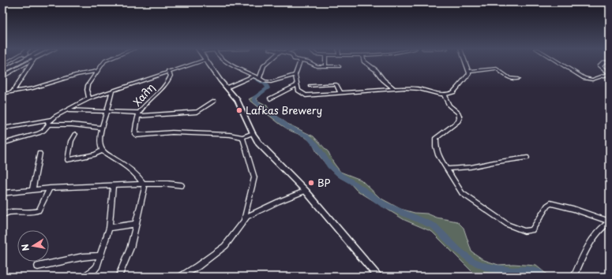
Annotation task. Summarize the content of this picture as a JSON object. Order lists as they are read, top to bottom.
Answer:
{
  "streets": {
    "street": ["Χαλη"]
  },
  "places": ["Lafkas Brewery", "BP"],
  "north": "left"
}
